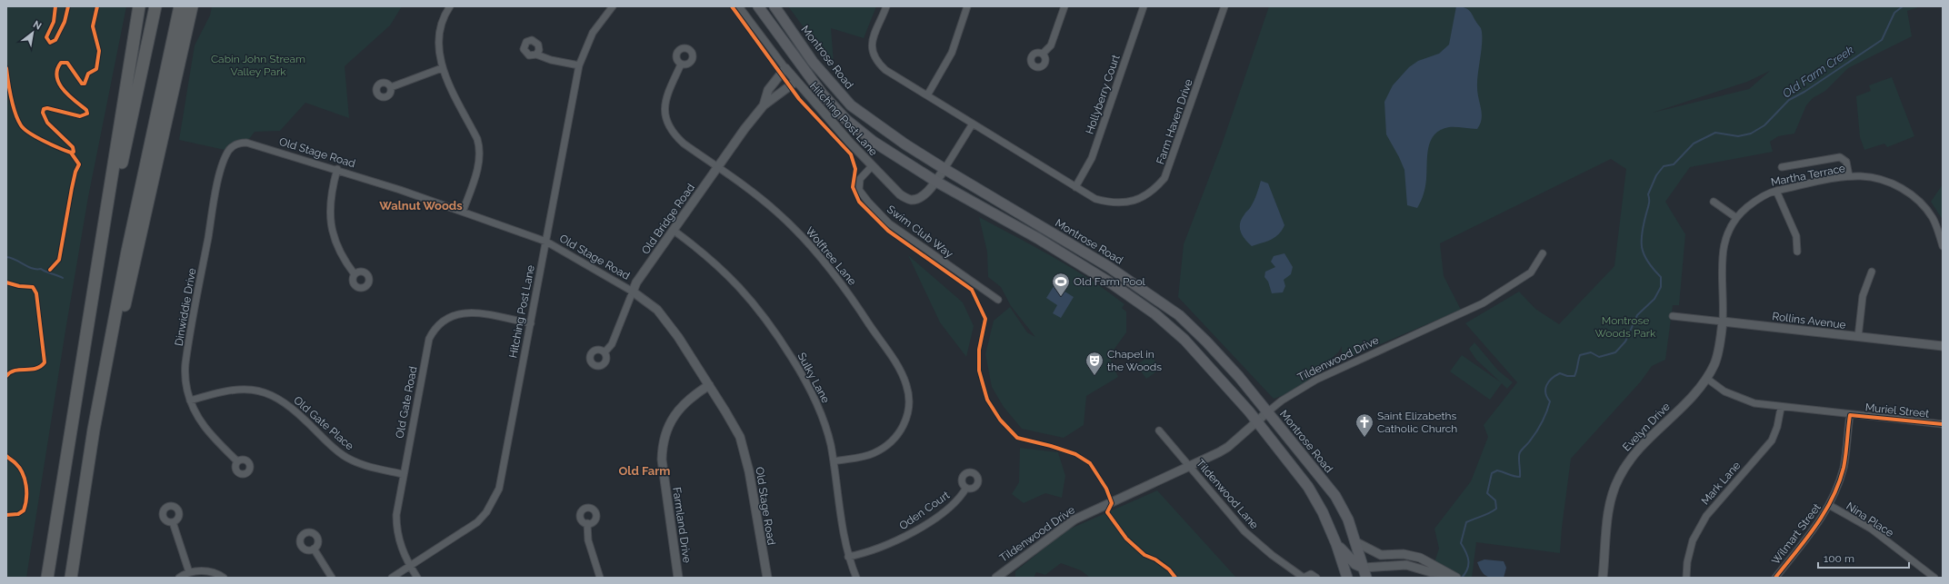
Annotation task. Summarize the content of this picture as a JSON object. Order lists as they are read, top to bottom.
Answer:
{
  "streets": {
    "main road": ["Montrose Road"],
    "street": [
      "Hollyberry Court",
      "Hitching Post Lane",
      "Farm Haven Drive",
      "Old Stage Road",
      "Martha Terrace",
      "Old Bridge Road",
      "Swim Club Way",
      "Wolftree Lane",
      "Dinwiddie Drive",
      "Rollins Avenue",
      "Tildenwood Drive",
      "Sulky Lane",
      "Old Gate Road",
      "Muriel Street",
      "Old Gate Place",
      "Evelyn Drive",
      "Mark Lane",
      "Tildenwood Lane",
      "Oden Court",
      "Nina Place",
      "Farmland Drive",
      "Wilmart Street"
    ]
  },
  "crossings": [
    ["Montrose Road", "Hitching Post Lane"],
    ["Montrose Road", "Tildenwood Drive"],
    ["Hollyberry Court", "Farm Haven Drive"],
    ["Hitching Post Lane", "Old Stage Road"],
    ["Hitching Post Lane", "Old Bridge Road"],
    ["Hitching Post Lane", "Swim Club Way"],
    ["Hitching Post Lane", "Old Gate Road"],
    ["Old Stage Road", "Old Bridge Road"],
    ["Old Stage Road", "Dinwiddie Drive"],
    ["Old Stage Road", "Farmland Drive"],
    ["Martha Terrace", "Rollins Avenue"],
    ["Martha Terrace", "Evelyn Drive"],
    ["Old Bridge Road", "Wolftree Lane"],
    ["Old Bridge Road", "Sulky Lane"],
    ["Wolftree Lane", "Sulky Lane"],
    ["Dinwiddie Drive", "Old Gate Place"],
    ["Rollins Avenue", "Evelyn Drive"],
    ["Tildenwood Drive", "Tildenwood Lane"],
    ["Sulky Lane", "Oden Court"],
    ["Old Gate Road", "Old Gate Place"],
    ["Muriel Street", "Evelyn Drive"],
    ["Muriel Street", "Mark Lane"],
    ["Muriel Street", "Wilmart Street"],
    ["Nina Place", "Wilmart Street"]
  ],
  "districts": ["Walnut Woods", "Old Farm"],
  "water": ["Old Farm Creek"],
  "parks": ["Cabin John Stream Valley Park", "Montrose Woods Park"],
  "places": {
    "sports": ["Old Farm Pool"],
    "theatre": ["Chapel in the Woods"],
    "church": ["Saint Elizabeths Catholic Church"]
  },
  "scale_bar": "100 m",
  "north": "top right"
}
